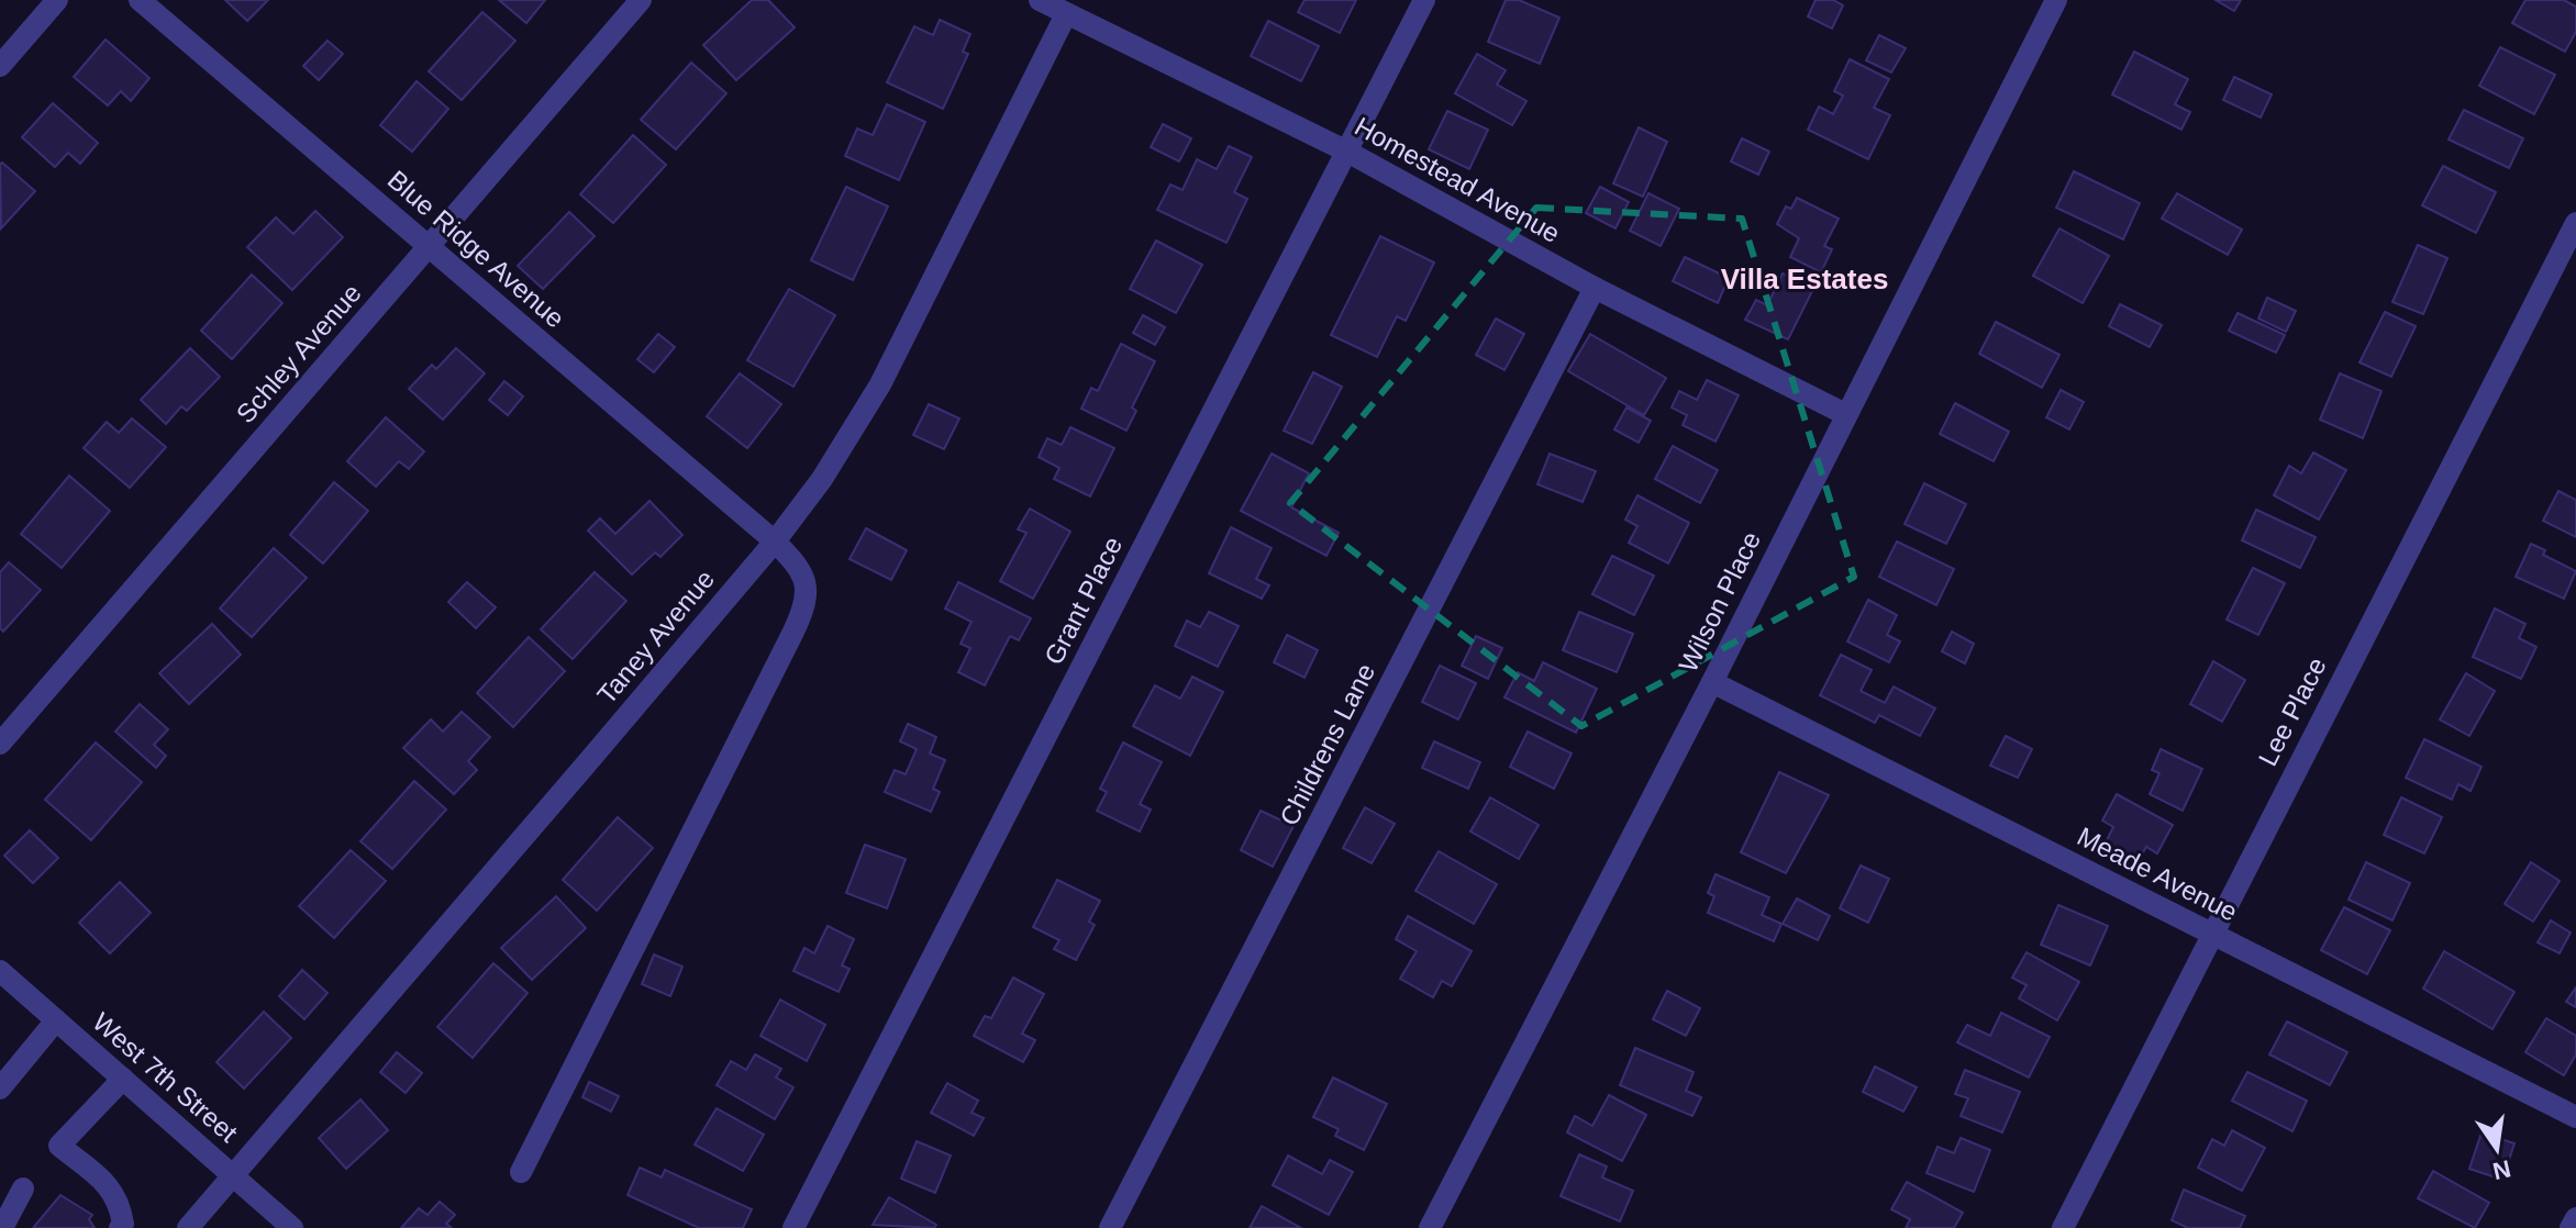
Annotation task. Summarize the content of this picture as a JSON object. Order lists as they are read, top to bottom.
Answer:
{
  "streets": {
    "street": [
      "Homestead Avenue",
      "Blue Ridge Avenue",
      "Schley Avenue",
      "Grant Place",
      "Wilson Place",
      "Taney Avenue",
      "Lee Place",
      "Childrens Lane",
      "Meade Avenue",
      "West 7th Street"
    ]
  },
  "crossings": [
    ["Homestead Avenue", "Grant Place"],
    ["Homestead Avenue", "Wilson Place"],
    ["Homestead Avenue", "Taney Avenue"],
    ["Homestead Avenue", "Childrens Lane"],
    ["Blue Ridge Avenue", "Schley Avenue"],
    ["Blue Ridge Avenue", "Taney Avenue"],
    ["Wilson Place", "Meade Avenue"],
    ["Taney Avenue", "West 7th Street"],
    ["Lee Place", "Meade Avenue"]
  ],
  "districts": ["Villa Estates"],
  "north": "bottom"
}
